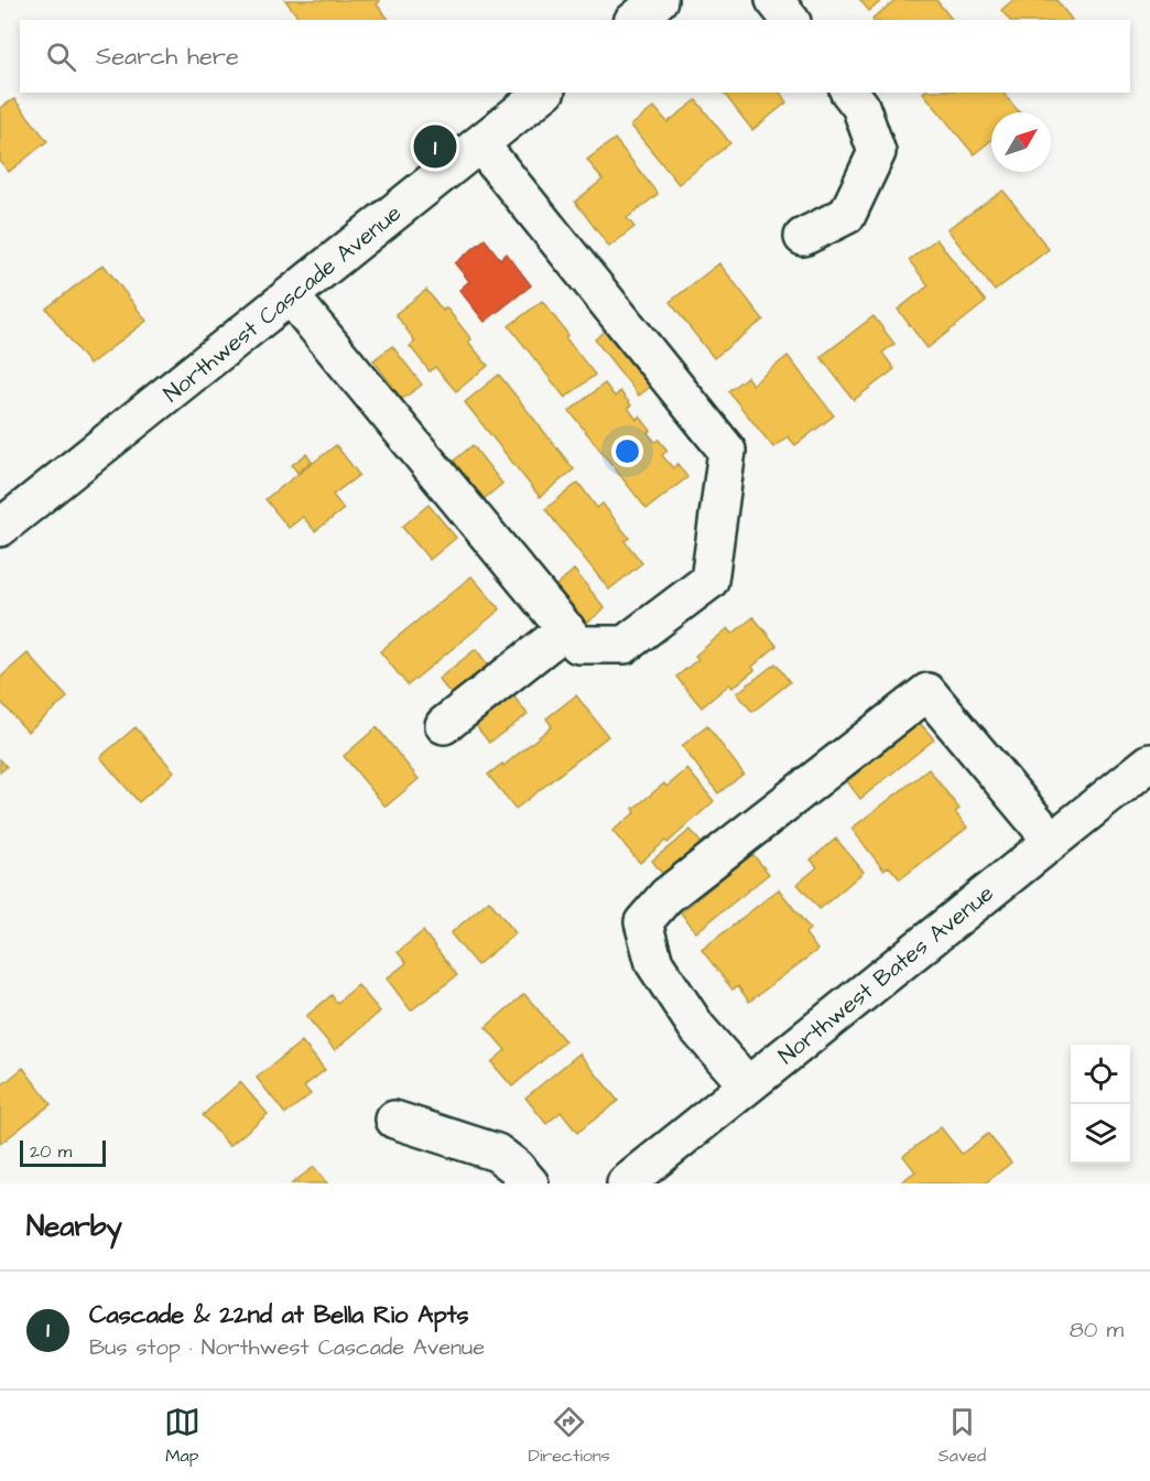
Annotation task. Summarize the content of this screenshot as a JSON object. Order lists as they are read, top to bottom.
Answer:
{
  "streets": {
    "street": ["Northwest Cascade Avenue", "Northwest Bates Avenue"]
  },
  "scale_bar": "20 m",
  "north": "top right",
  "page": {
    "search": "Search here",
    "pins": "1",
    "scale": "20 m",
    "heading": "Nearby",
    "list": [
      {
        "mark": "1",
        "name": "Cascade & 22nd at Bella Rio Apts",
        "note": "Bus stop · Northwest Cascade Avenue",
        "value": "80 m"
      }
    ],
    "nav": ["Map", "Directions", "Saved"]
  }
}
